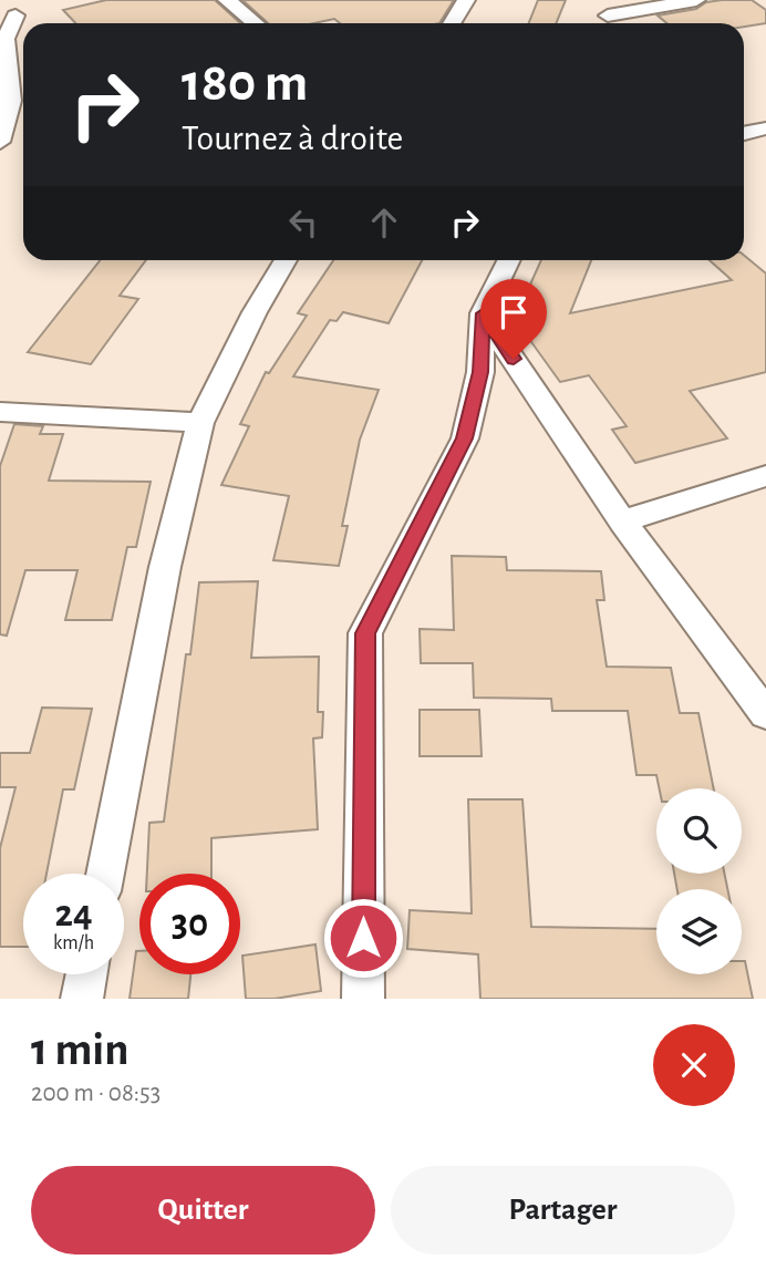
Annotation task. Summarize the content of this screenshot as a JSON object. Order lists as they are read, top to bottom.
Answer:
{
  "page": {
    "turn": ["180 m", "Tournez à droite"],
    "speed": "24 km/h",
    "limit": "30",
    "heading": ["1 min", "200 m · 08:53"],
    "buttons": ["Quitter", "Partager"]
  }
}
